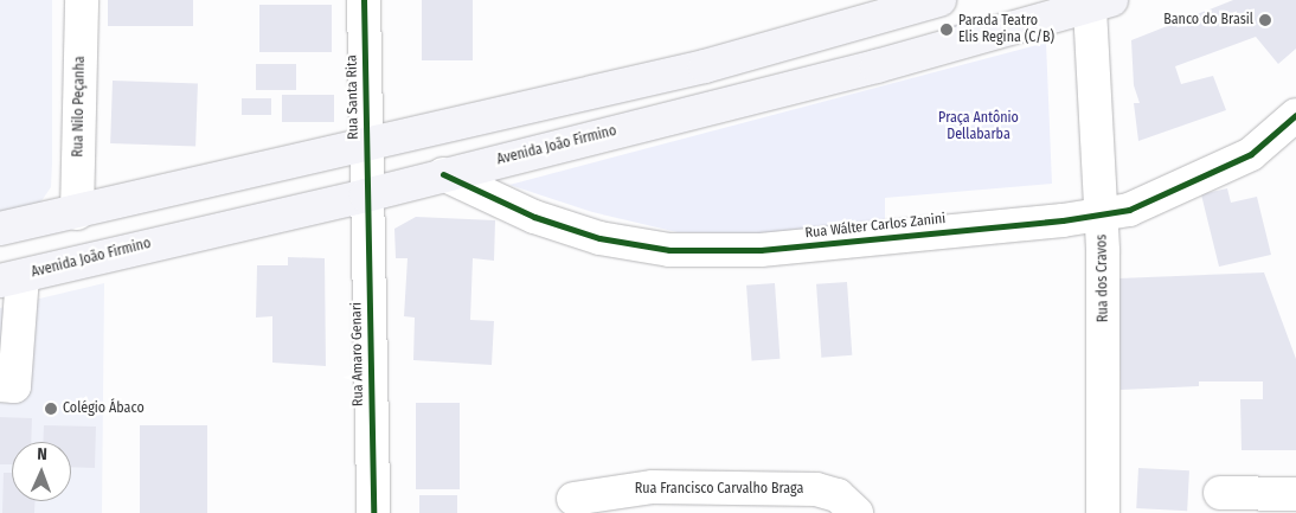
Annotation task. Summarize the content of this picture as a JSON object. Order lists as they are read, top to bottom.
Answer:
{
  "streets": {
    "main road": ["Avenida João Firmino"],
    "street": [
      "Rua Santa Rita",
      "Rua Nilo Peçanha",
      "Rua Wálter Carlos Zanini",
      "Rua dos Cravos",
      "Rua Amaro Genari",
      "Rua Francisco Carvalho Braga"
    ]
  },
  "crossings": [
    ["Rua Santa Rita", "Avenida João Firmino"],
    ["Rua Santa Rita", "Rua Amaro Genari"],
    ["Avenida João Firmino", "Rua Wálter Carlos Zanini"],
    ["Avenida João Firmino", "Rua dos Cravos"],
    ["Avenida João Firmino", "Rua Amaro Genari"],
    ["Rua Wálter Carlos Zanini", "Rua dos Cravos"]
  ],
  "parks": ["Praça Antônio Dellabarba"],
  "places": ["Banco do Brasil", "Parada Teatro Elis Regina (C/B)", "Colégio Ábaco"],
  "north": "top"
}
